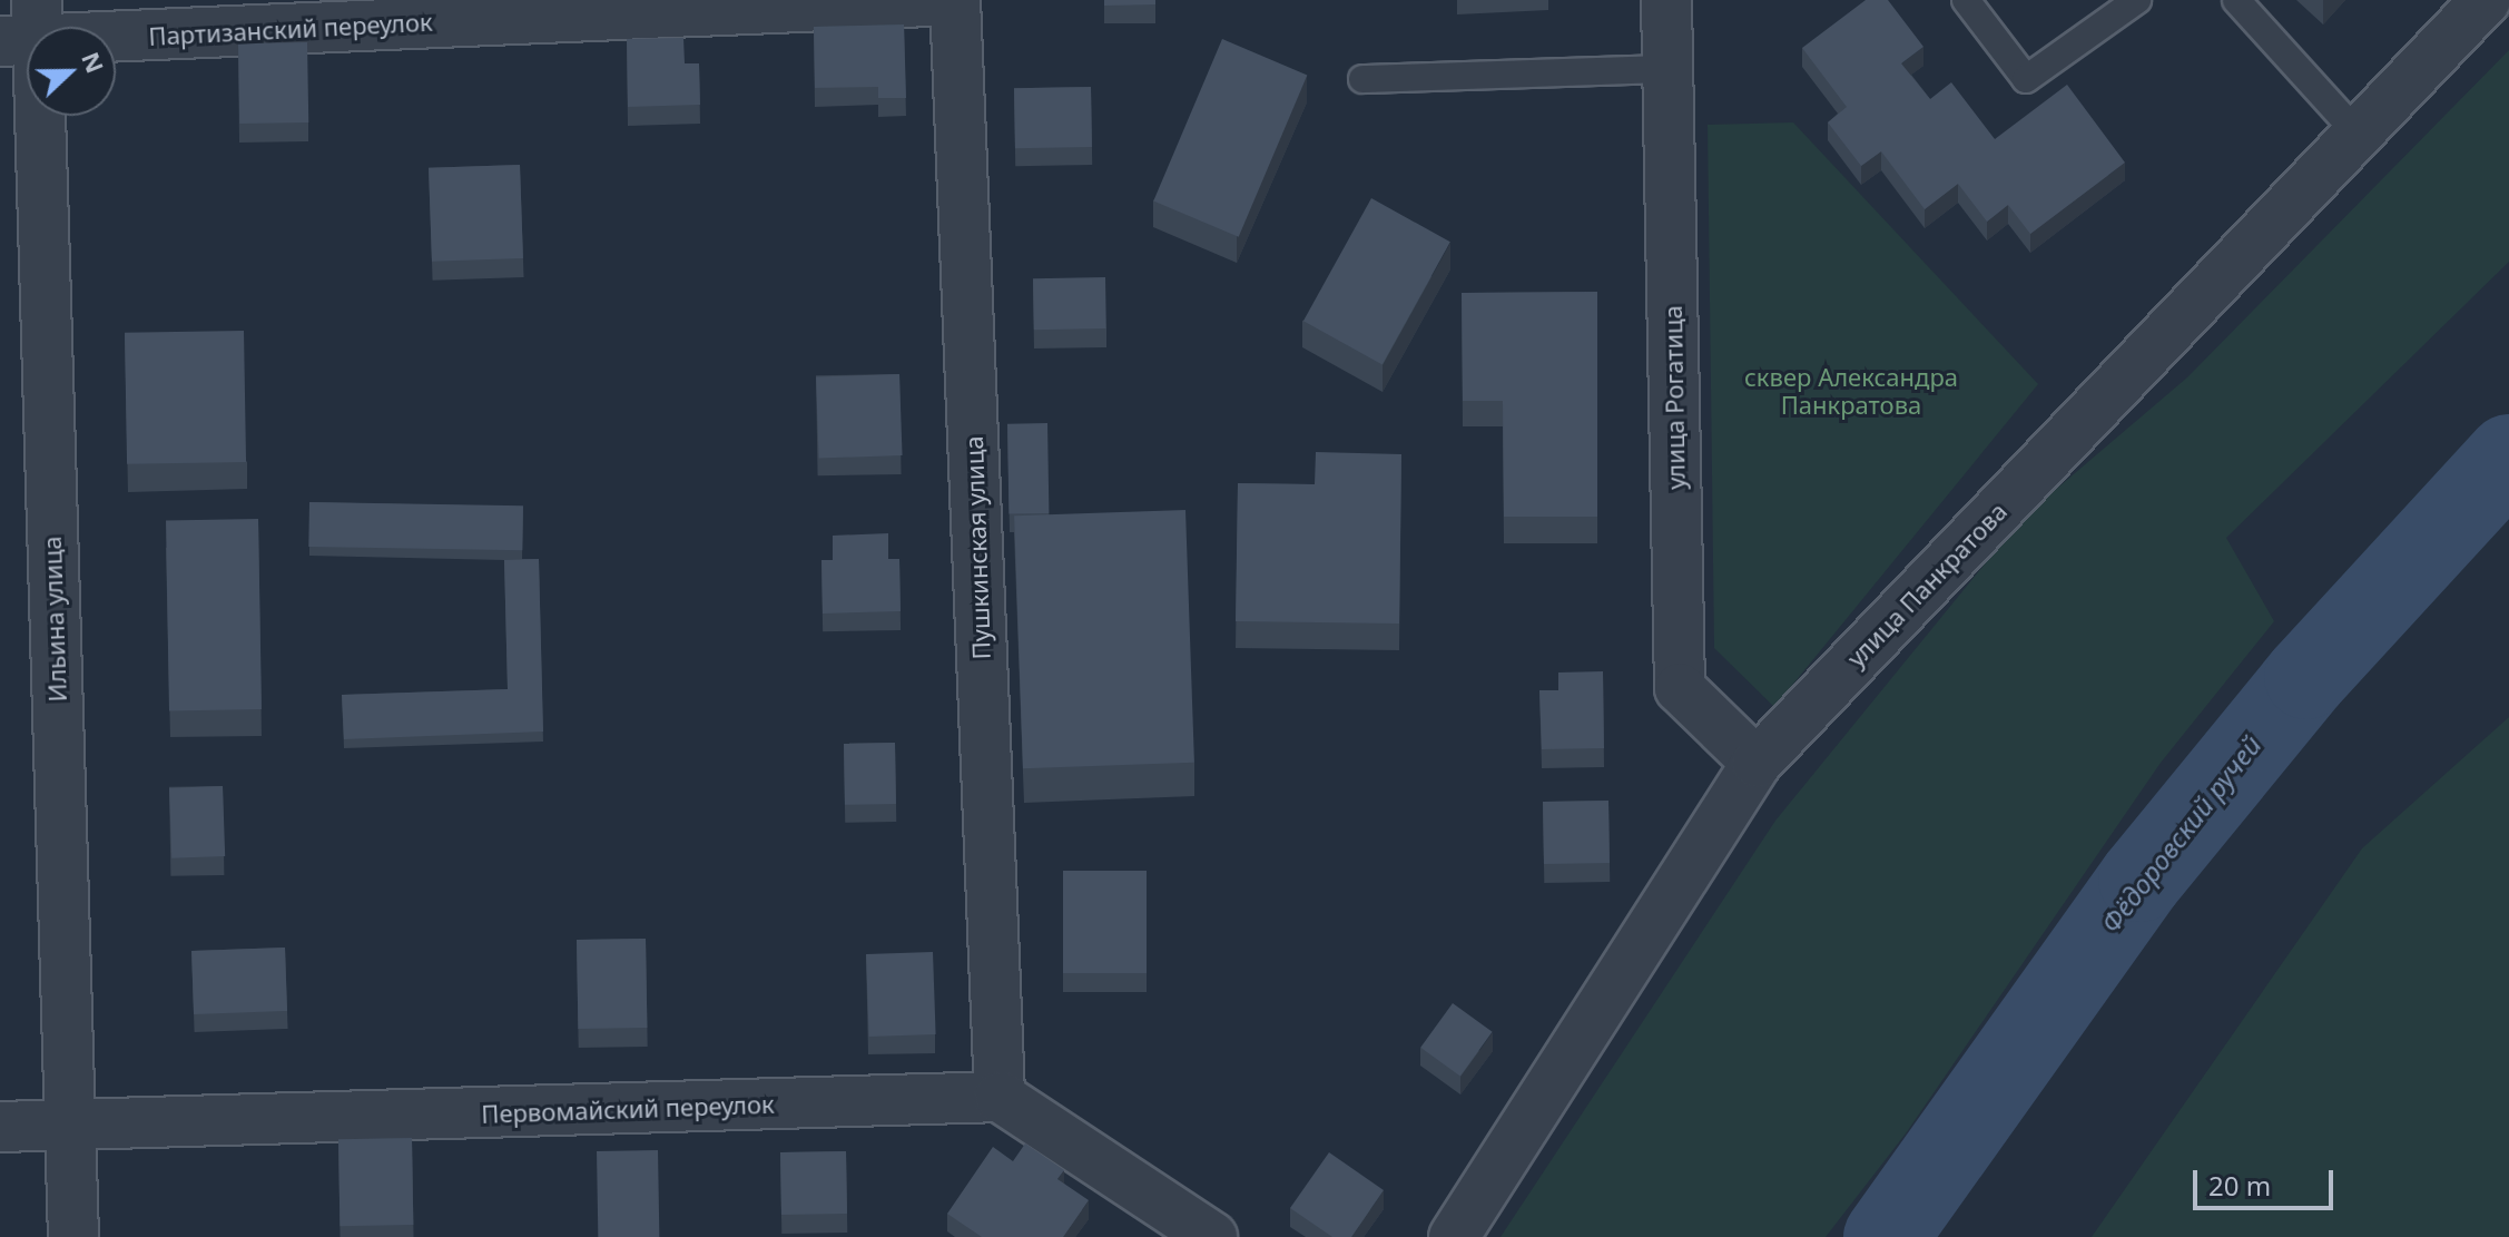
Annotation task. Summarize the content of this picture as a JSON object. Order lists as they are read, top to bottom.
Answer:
{
  "streets": {
    "street": [
      "Партизанский переулок",
      "улица Рогатица",
      "Пушкинская улица",
      "улица Панкратова",
      "Ильина улица",
      "Первомайский переулок"
    ]
  },
  "crossings": [
    ["Партизанский переулок", "Пушкинская улица"],
    ["Партизанский переулок", "Ильина улица"],
    ["улица Рогатица", "улица Панкратова"],
    ["Пушкинская улица", "Первомайский переулок"],
    ["Ильина улица", "Первомайский переулок"]
  ],
  "water": ["Фёдоровский ручей"],
  "parks": ["сквер Александра Панкратова"],
  "scale_bar": "20 m",
  "north": "right"
}
